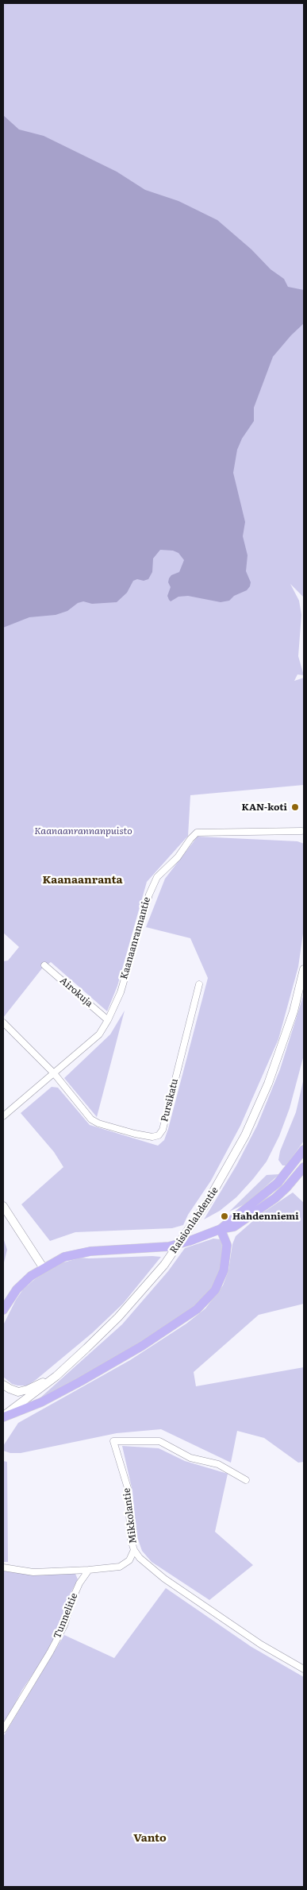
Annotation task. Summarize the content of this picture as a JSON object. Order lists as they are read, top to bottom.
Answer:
{
  "streets": {
    "main road": ["Raisionlahdentie"],
    "street": [
      "Kaanaanrannantie",
      "Airokuja",
      "Pursikatu",
      "Mikkolantie",
      "Tunnelitie"
    ]
  },
  "crossings": [
    ["Kaanaanrannantie", "Airokuja"],
    ["Kaanaanrannantie", "Pursikatu"]
  ],
  "districts": ["Kaanaanranta", "Vanto"],
  "parks": ["Kaanaanrannanpuisto"],
  "places": ["KAN-koti", "Hahdenniemi"]
}
